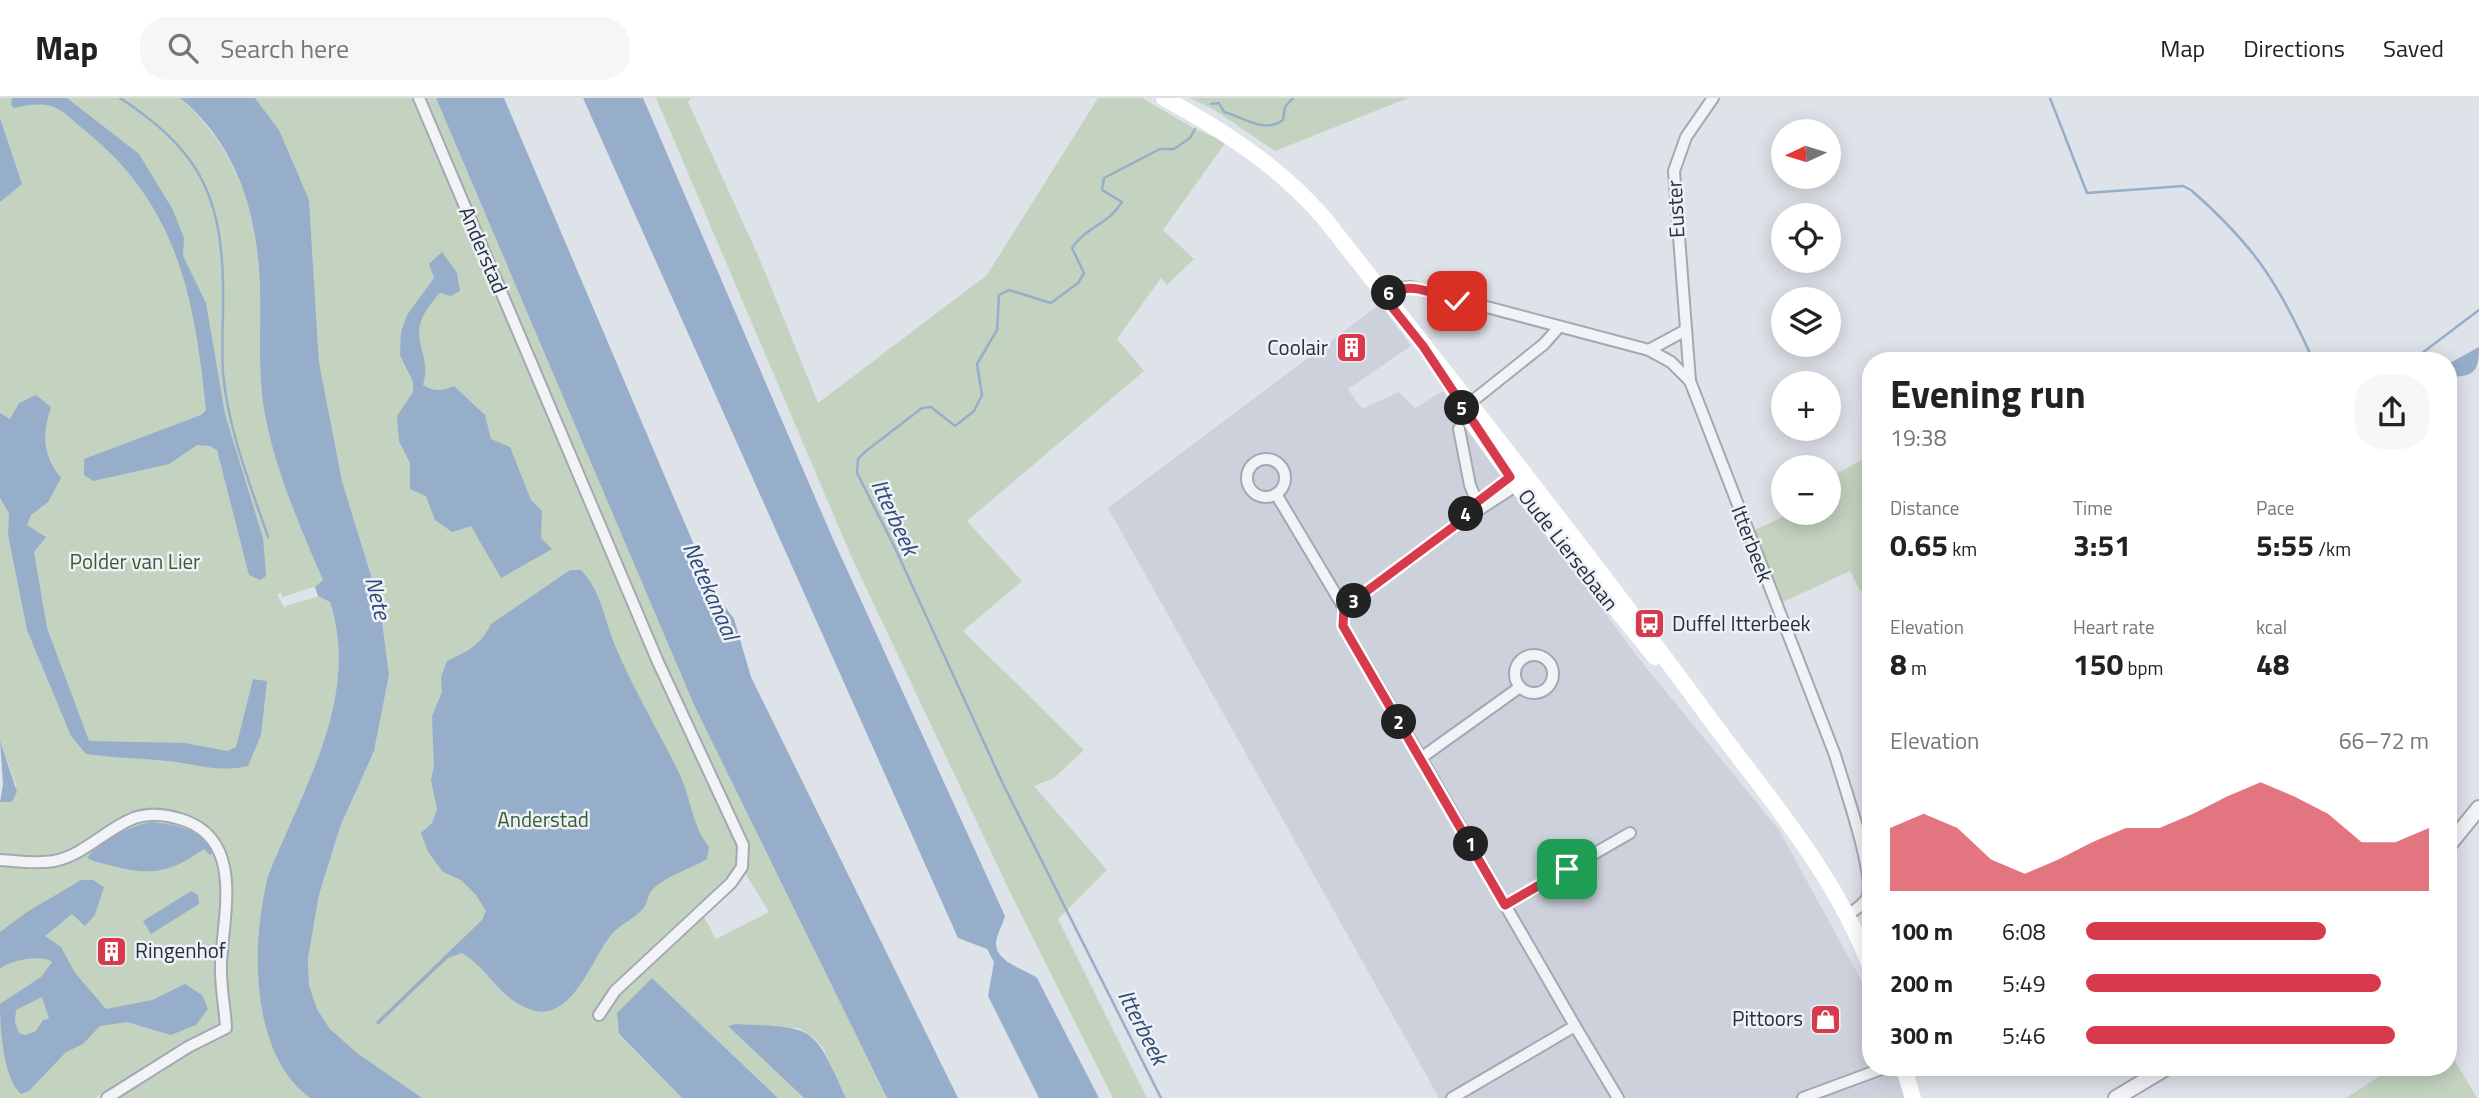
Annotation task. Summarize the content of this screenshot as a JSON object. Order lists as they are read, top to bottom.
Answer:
{
  "streets": {
    "main road": ["Oude Liersebaan"],
    "street": ["Euster", "Anderstad", "Itterbeek"]
  },
  "crossings": [
    ["Euster", "Itterbeek"],
    ["Itterbeek", "Oude Liersebaan"]
  ],
  "water": ["Itterbeek", "Netekanaal", "Nete"],
  "parks": ["Polder van Lier", "Anderstad"],
  "places": {
    "building": ["Coolair", "Ringenhof"],
    "bus stop": ["Duffel Itterbeek"],
    "shop": ["Pittoors"]
  },
  "north": "left",
  "page": {
    "header": "Map",
    "search": "Search here",
    "nav": ["Map", "Directions", "Saved"],
    "map_buttons": ["+", "−"],
    "pins": [
      "6",
      "5",
      "4",
      "3",
      "2",
      "1"
    ],
    "heading": ["Evening run", "19:38"],
    "stats": [
      ["Distance", "0.65 km"],
      ["Time", "3:51"],
      ["Pace", "5:55 /km"],
      ["Elevation", "8 m"],
      ["Heart rate", "150 bpm"],
      ["kcal", "48"]
    ],
    "chart": ["Elevation", "66–72 m"],
    "list": [
      {
        "name": "100 m",
        "note": "6:08"
      },
      {
        "name": "200 m",
        "note": "5:49"
      },
      {
        "name": "300 m",
        "note": "5:46"
      }
    ]
  }
}
